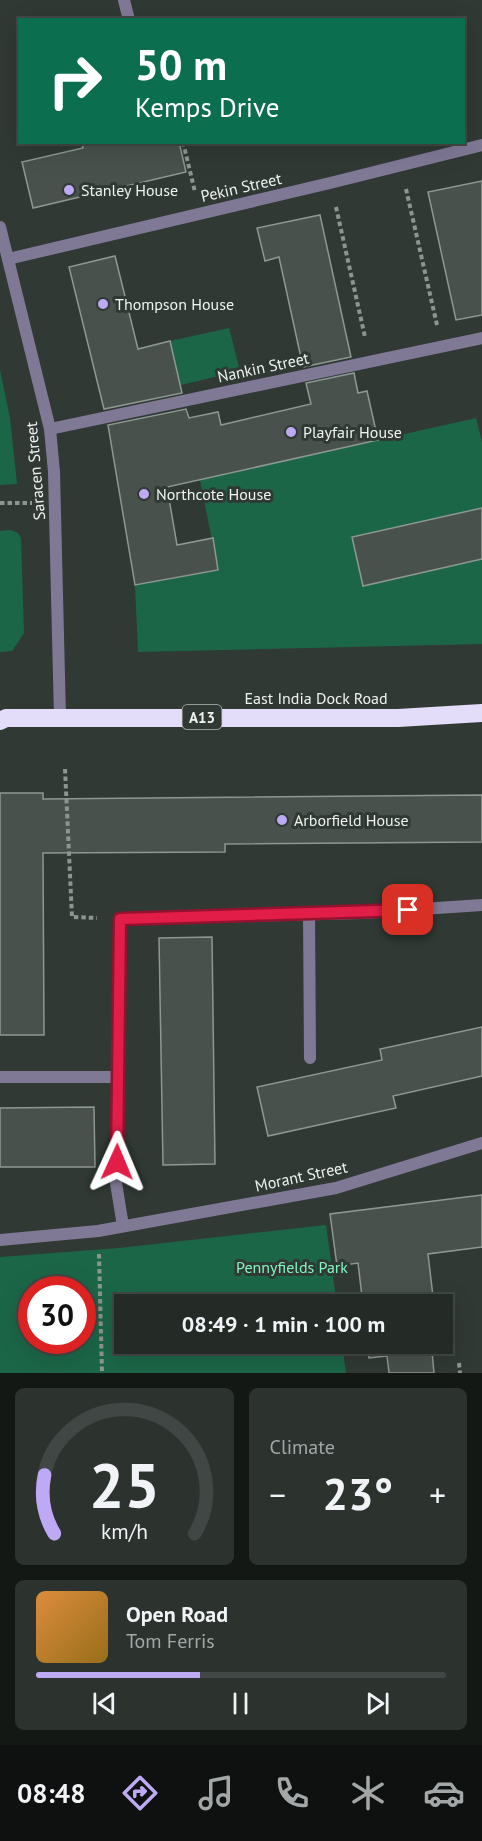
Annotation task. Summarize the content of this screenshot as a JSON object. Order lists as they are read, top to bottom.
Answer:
{
  "streets": {
    "highway": ["East India Dock Road", "A13"],
    "street": [
      "Pekin Street",
      "Nankin Street",
      "Saracen Street",
      "Morant Street"
    ]
  },
  "crossings": [
    ["Pekin Street", "Saracen Street"],
    ["Nankin Street", "Saracen Street"],
    ["Saracen Street", "East India Dock Road"]
  ],
  "parks": ["Pennyfields Park"],
  "places": [
    "Stanley House",
    "Thompson House",
    "Playfair House",
    "Northcote House",
    "Arborfield House"
  ],
  "page": {
    "turn": ["50 m", "Kemps Drive"],
    "limit": "30",
    "trip": "08:49 · 1 min · 100 m",
    "tile": "Climate",
    "heat": ["−", "23°", "+"],
    "song": ["Open Road", "Tom Ferris"],
    "tabs": "08:48",
    "gauge": ["25", "km/h"]
  }
}
